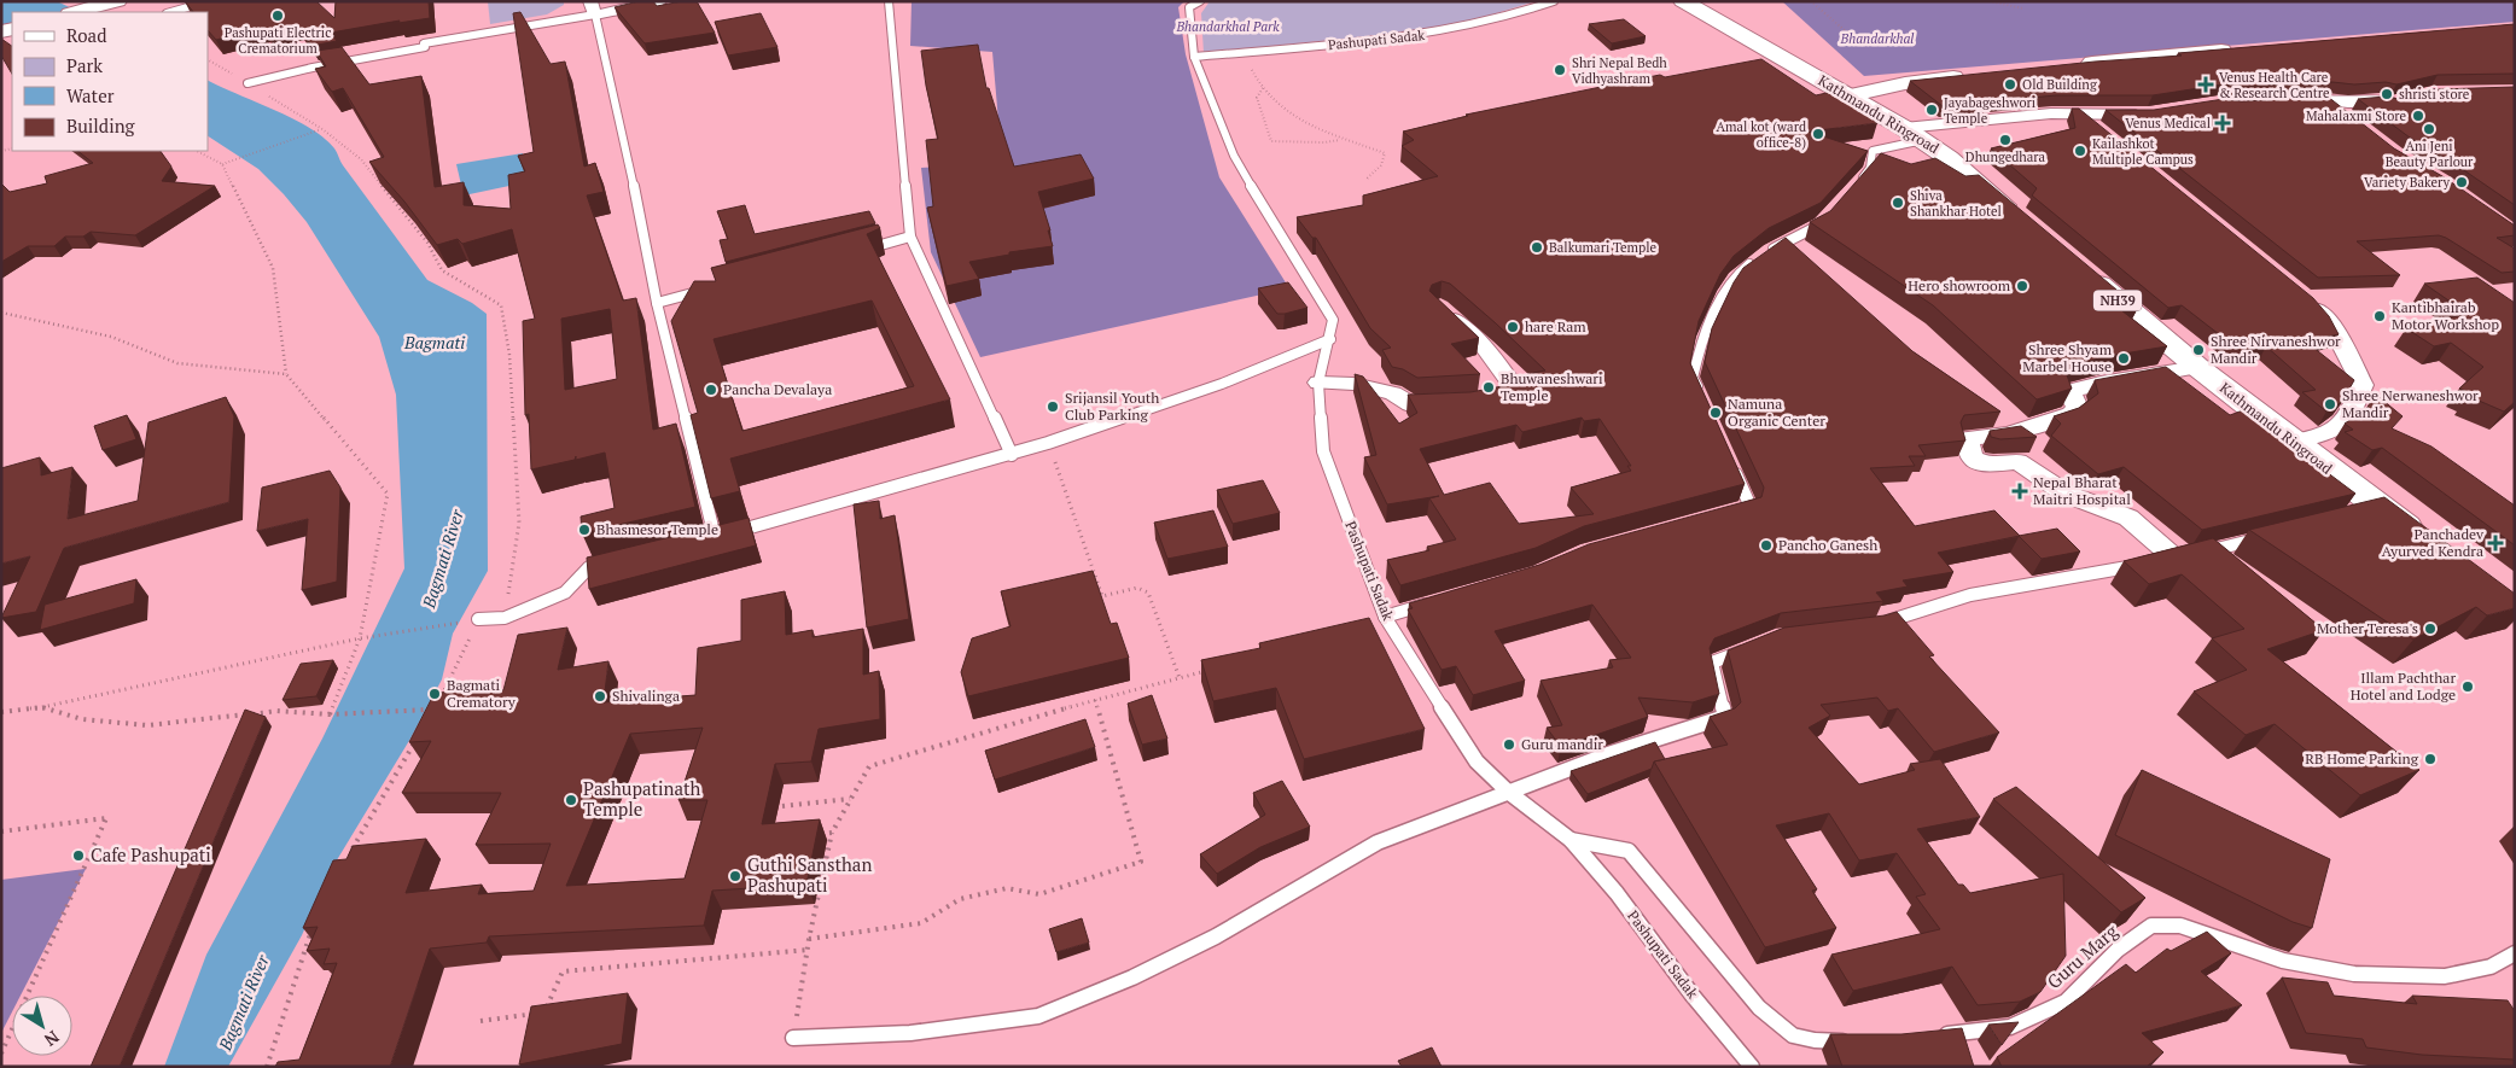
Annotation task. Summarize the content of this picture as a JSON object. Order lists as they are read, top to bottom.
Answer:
{
  "streets": {
    "main road": ["Kathmandu Ringroad", "NH39"],
    "lane": ["Pashupati Sadak", "Guru Marg"]
  },
  "water": ["Bagmati", "Bagmati River"],
  "parks": ["Bhandarkhal Park", "Bhandarkhal"],
  "places": {
    "other": [
      "Pashupati Electric Crematorium",
      "Shri Nepal Bedh Vidhyashram",
      "Old Building",
      "shristi store",
      "Jayabageshwori Temple",
      "Mahalaxmi Store",
      "Ani Jeni Beauty Parlour",
      "Amal kot (ward office-8)",
      "Dhungedhara",
      "Kailashkot Multiple Campus",
      "Variety Bakery",
      "Shiva Shankhar Hotel",
      "Balkumari Temple",
      "Hero showroom",
      "Kantibhairab Motor Workshop",
      "hare Ram",
      "Shree Nirvaneshwor Mandir",
      "Shree Shyam Marbel House",
      "Bhuwaneshwari Temple",
      "Pancha Devalaya",
      "Shree Nerwaneshwor Mandir",
      "Srijansil Youth Club Parking",
      "Namuna Organic Center",
      "Bhasmesor Temple",
      "Pancho Ganesh",
      "Mother Teresa's",
      "Illam Pachthar Hotel and Lodge",
      "Bagmati Crematory",
      "Shivalinga",
      "Guru mandir",
      "RB Home Parking",
      "Pashupatinath Temple",
      "Cafe Pashupati",
      "Guthi Sansthan Pashupati"
    ],
    "health": [
      "Venus Health Care & Research Centre",
      "Venus Medical",
      "Nepal Bharat Maitri Hospital",
      "Panchadev Ayurved Kendra"
    ]
  },
  "legend": [
    "Road",
    "Park",
    "Water",
    "Building"
  ],
  "north": "bottom right"
}
